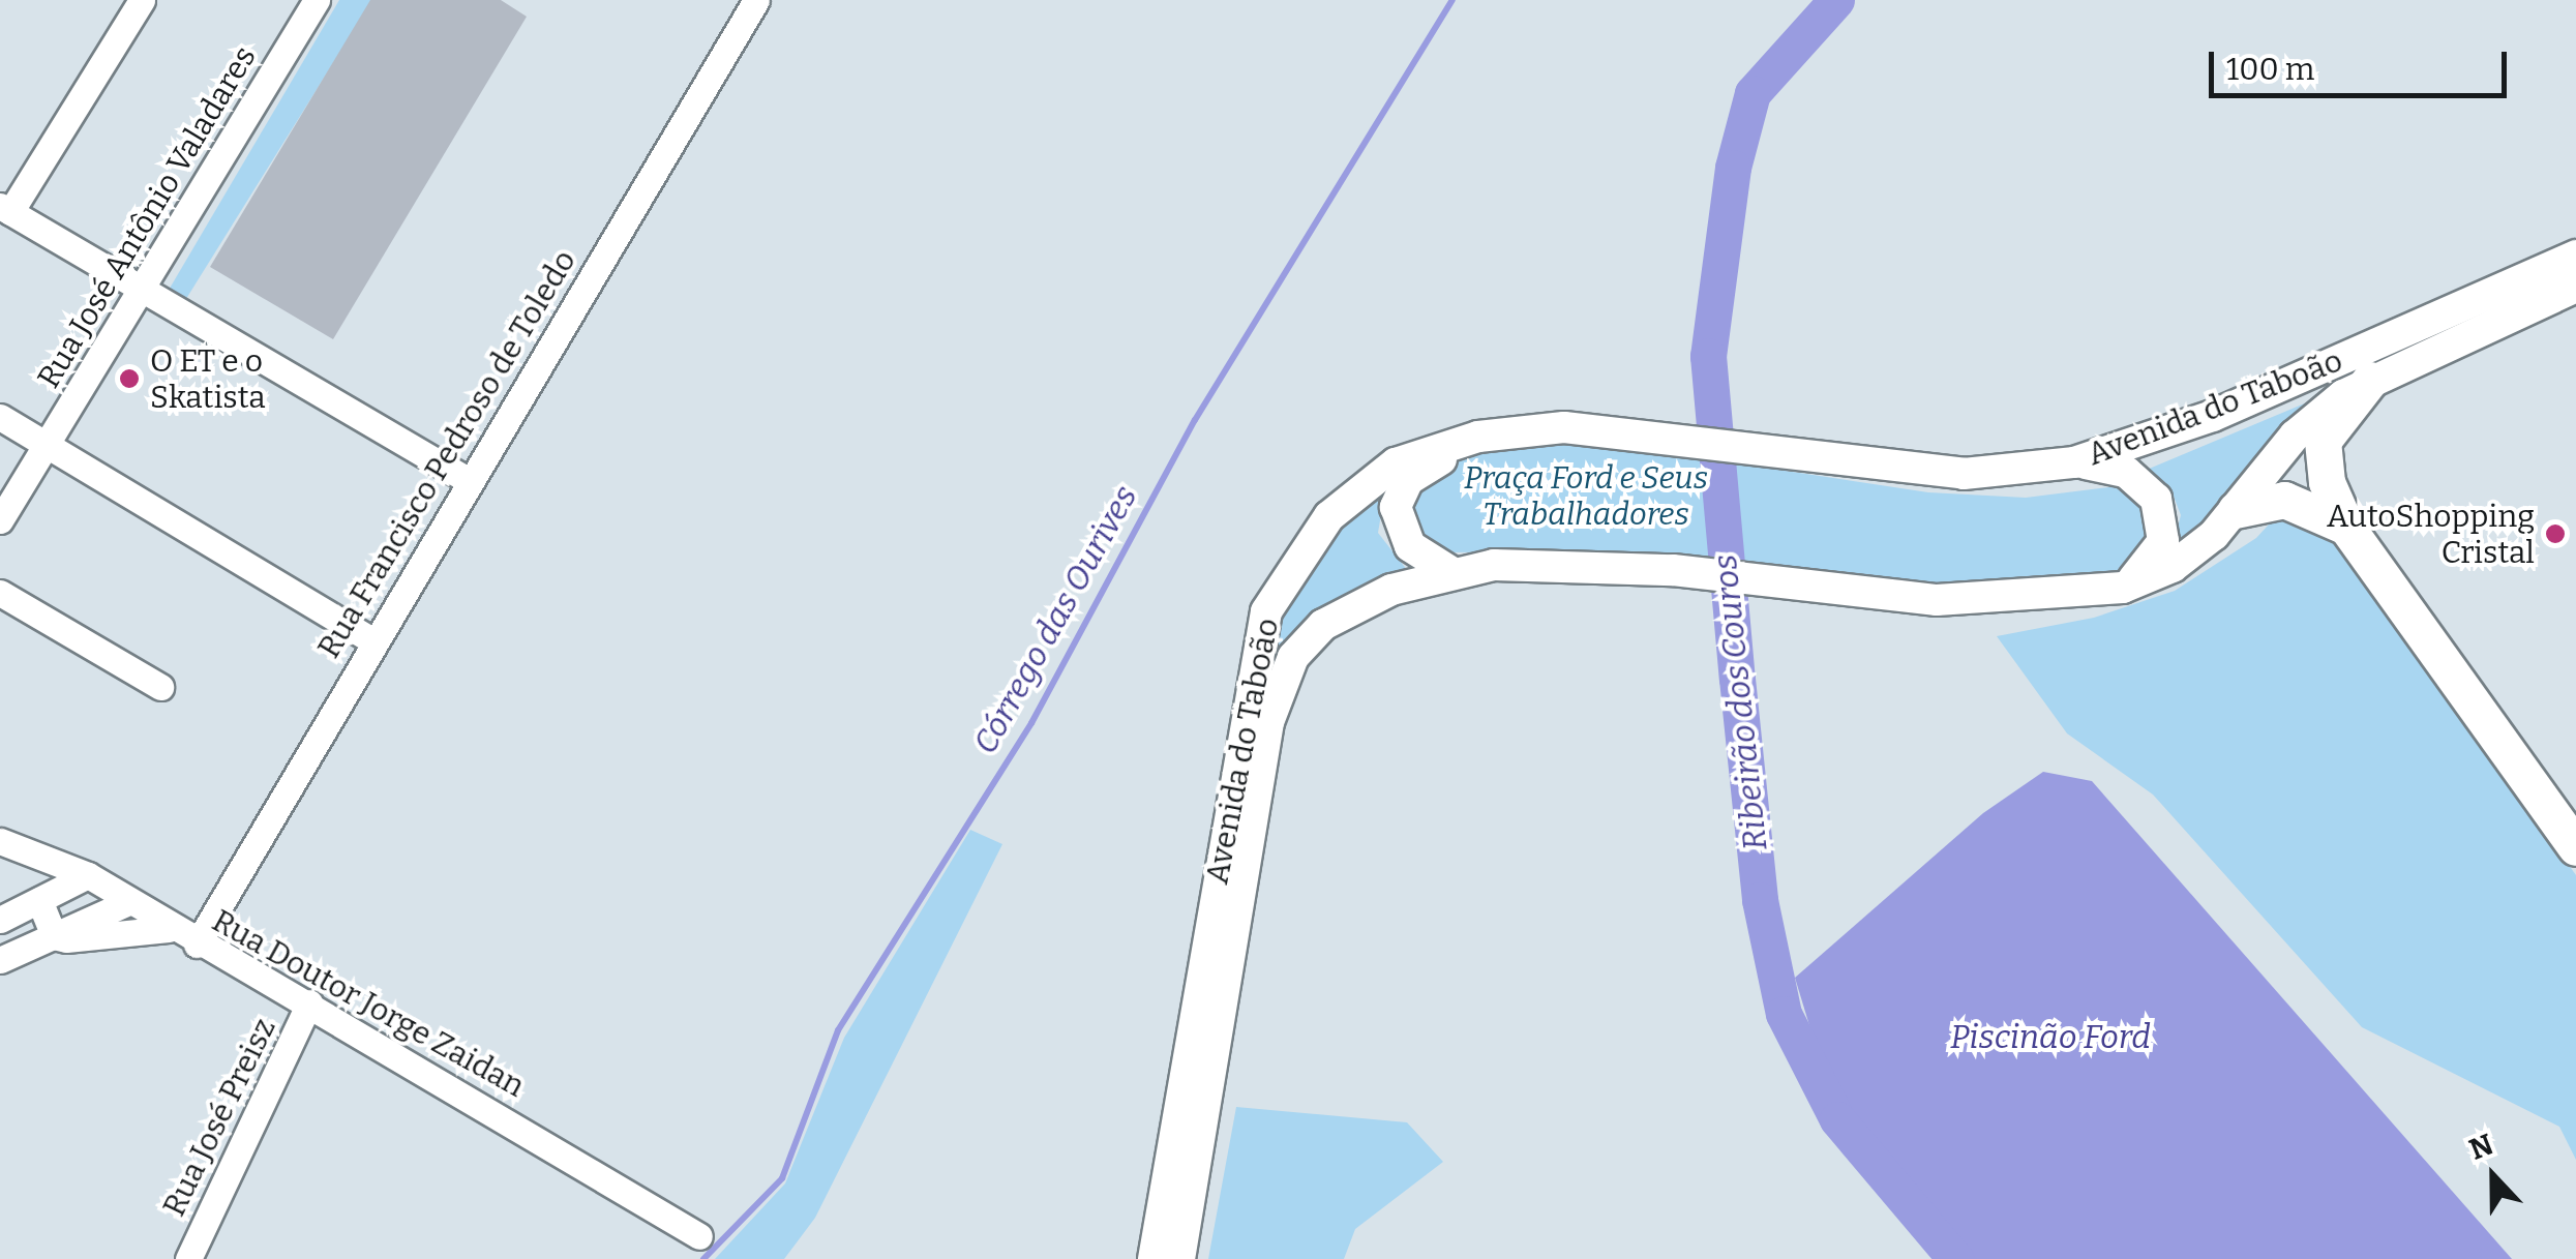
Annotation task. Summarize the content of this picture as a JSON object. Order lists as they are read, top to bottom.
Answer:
{
  "streets": {
    "main road": ["Avenida do Taboão"],
    "street": [
      "Rua José Antônio Valadares",
      "Rua Francisco Pedroso de Toledo",
      "Rua Doutor Jorge Zaidan",
      "Rua José Preisz"
    ]
  },
  "crossings": [
    ["Rua Francisco Pedroso de Toledo", "Rua Doutor Jorge Zaidan"],
    ["Rua Doutor Jorge Zaidan", "Rua José Preisz"]
  ],
  "water": ["Córrego das Ourives", "Ribeirão dos Couros", "Piscinão Ford"],
  "parks": ["Praça Ford e Seus Trabalhadores"],
  "places": ["O ET e o Skatista", "AutoShopping Cristal"],
  "scale_bar": "100 m",
  "north": "top"
}
